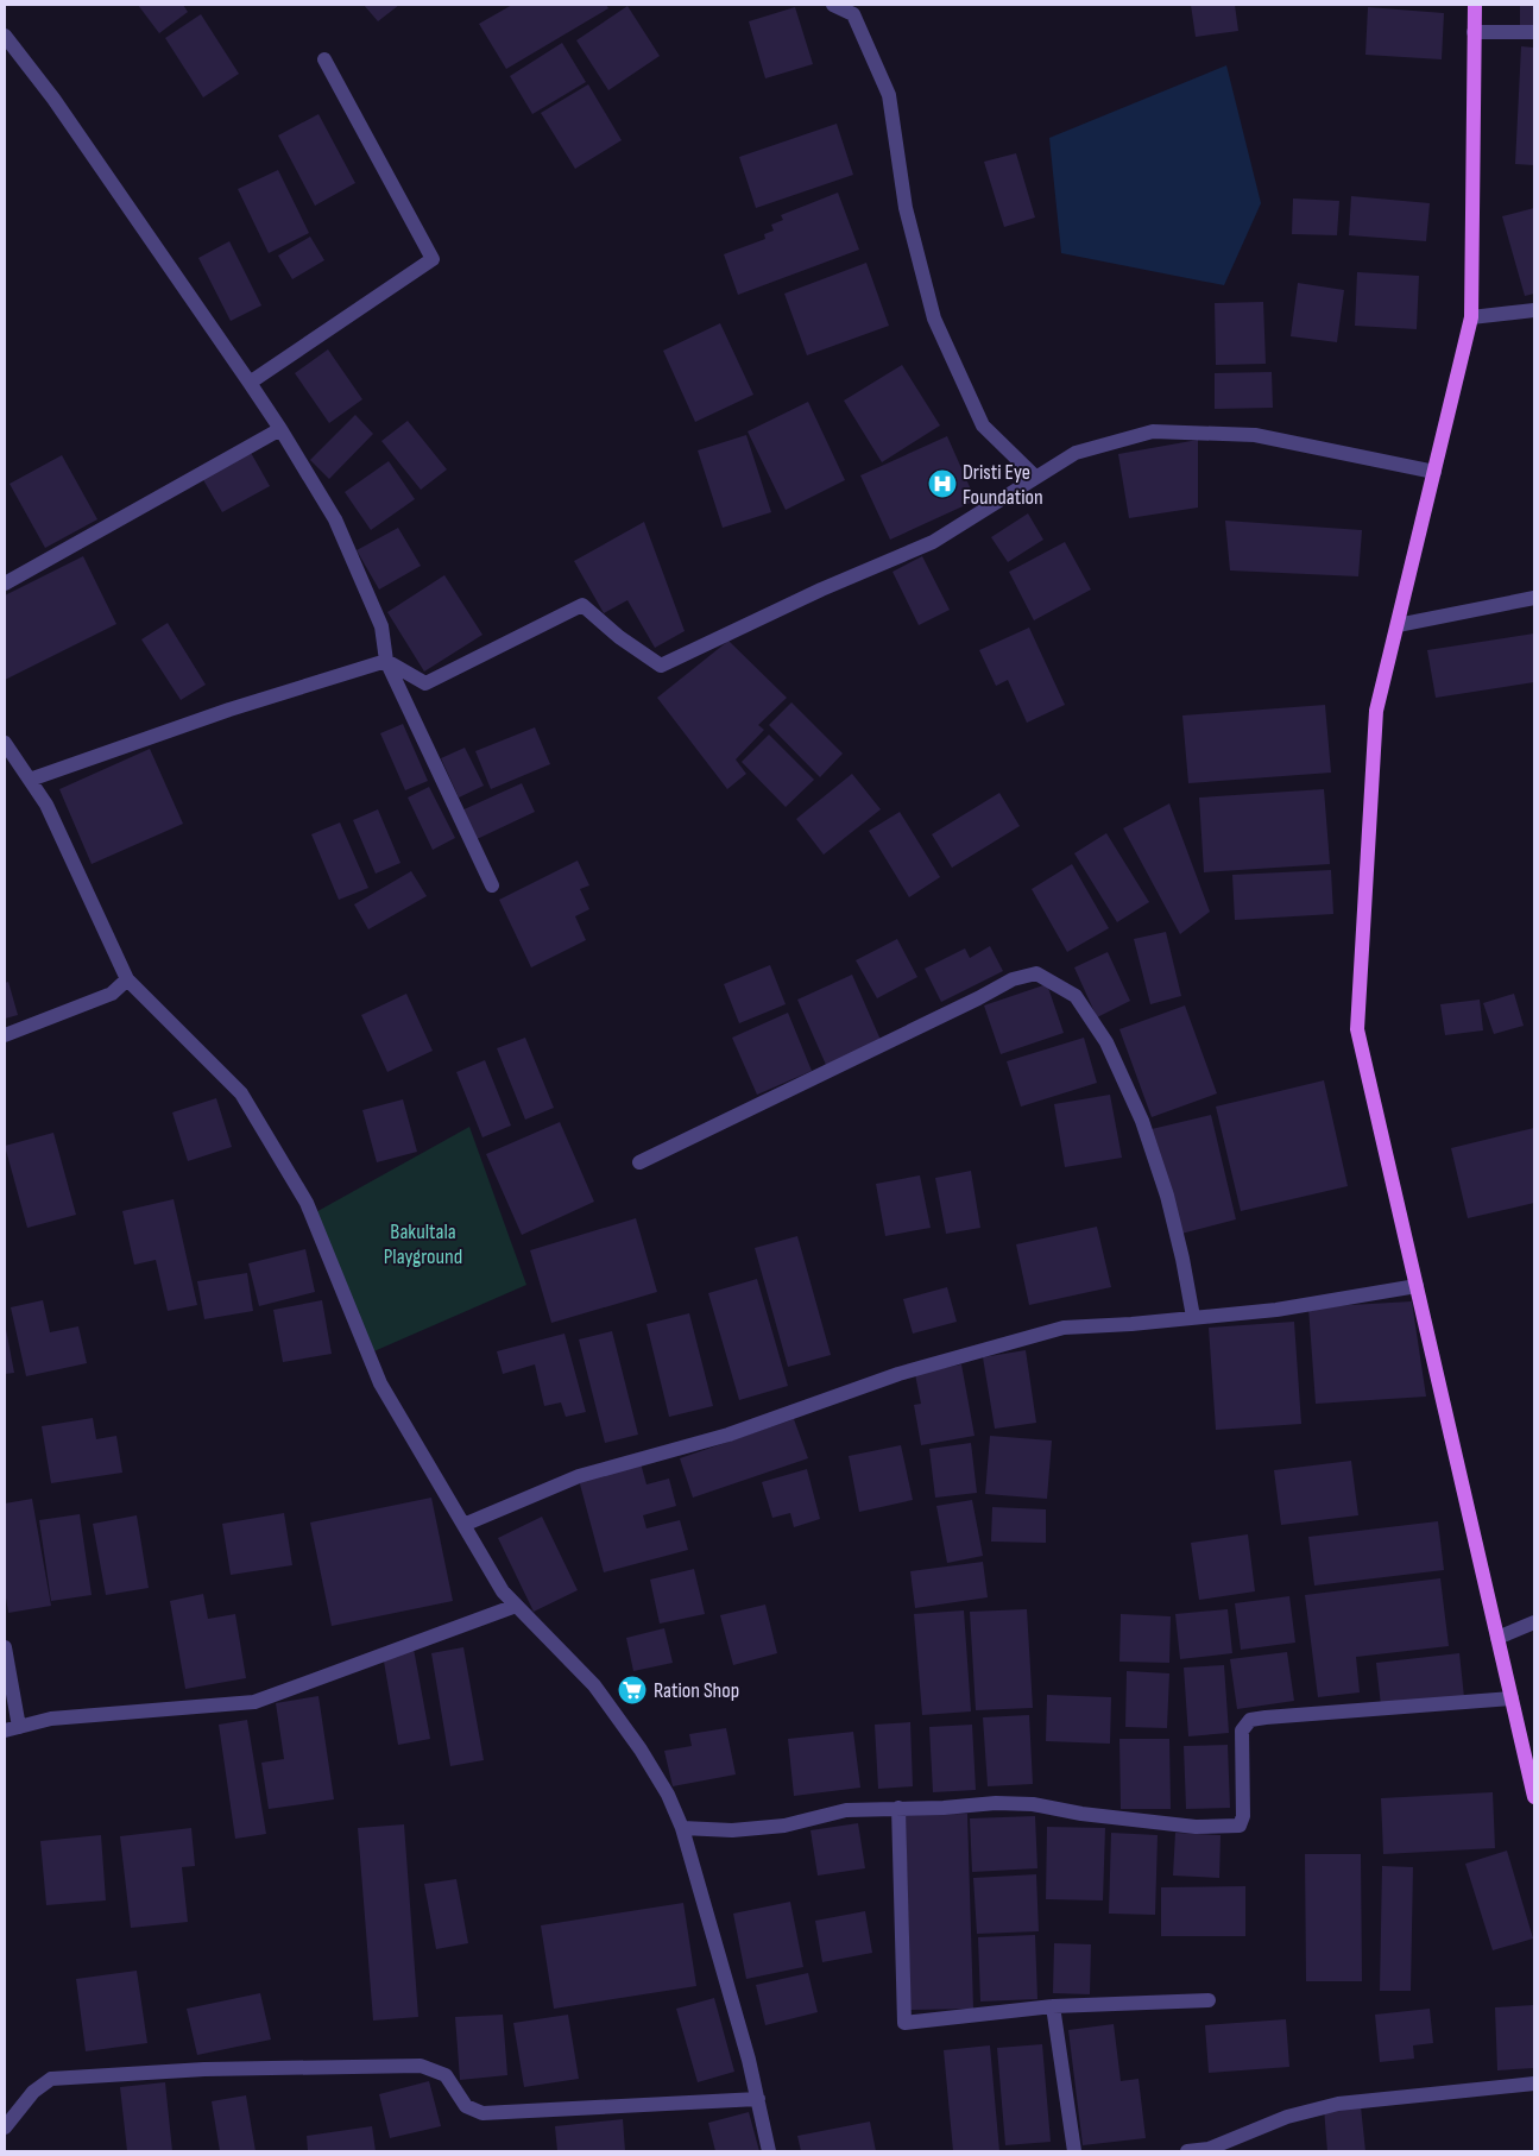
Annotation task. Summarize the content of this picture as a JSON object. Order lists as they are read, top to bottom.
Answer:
{
  "parks": ["Bakultala Playground"],
  "places": {
    "hospital": ["Dristi Eye Foundation"],
    "supermarket": ["Ration Shop"]
  }
}
